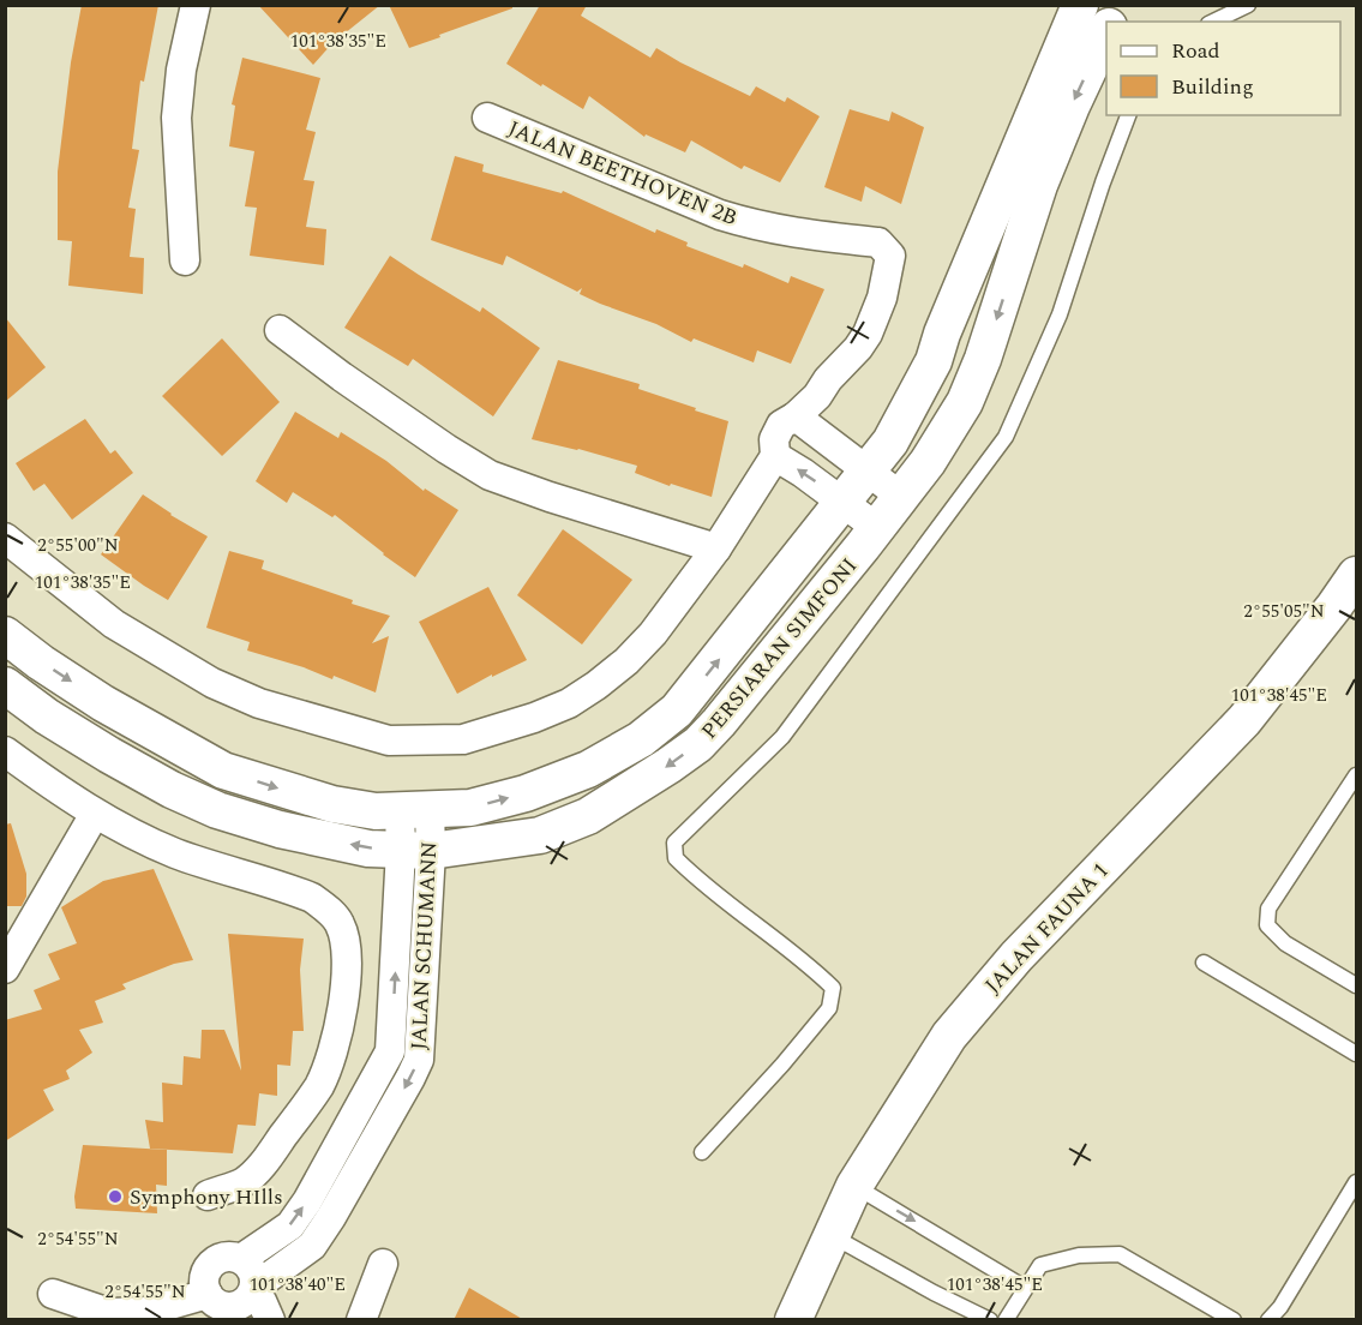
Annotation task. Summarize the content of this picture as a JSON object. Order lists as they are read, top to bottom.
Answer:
{
  "streets": {
    "street": [
      "JALAN BEETHOVEN 2B",
      "PERSIARAN SIMFONI",
      "JALAN FAUNA 1",
      "JALAN SCHUMANN"
    ]
  },
  "crossings": [
    ["PERSIARAN SIMFONI", "JALAN SCHUMANN"]
  ],
  "places": ["Symphony HIlls"],
  "legend": ["Road", "Building"],
  "coordinates": [
    "101°38'35\"E",
    "2°55'00\"N",
    "2°55'05\"N",
    "101°38'45\"E",
    "2°54'55\"N",
    "101°38'40\"E"
  ]
}
